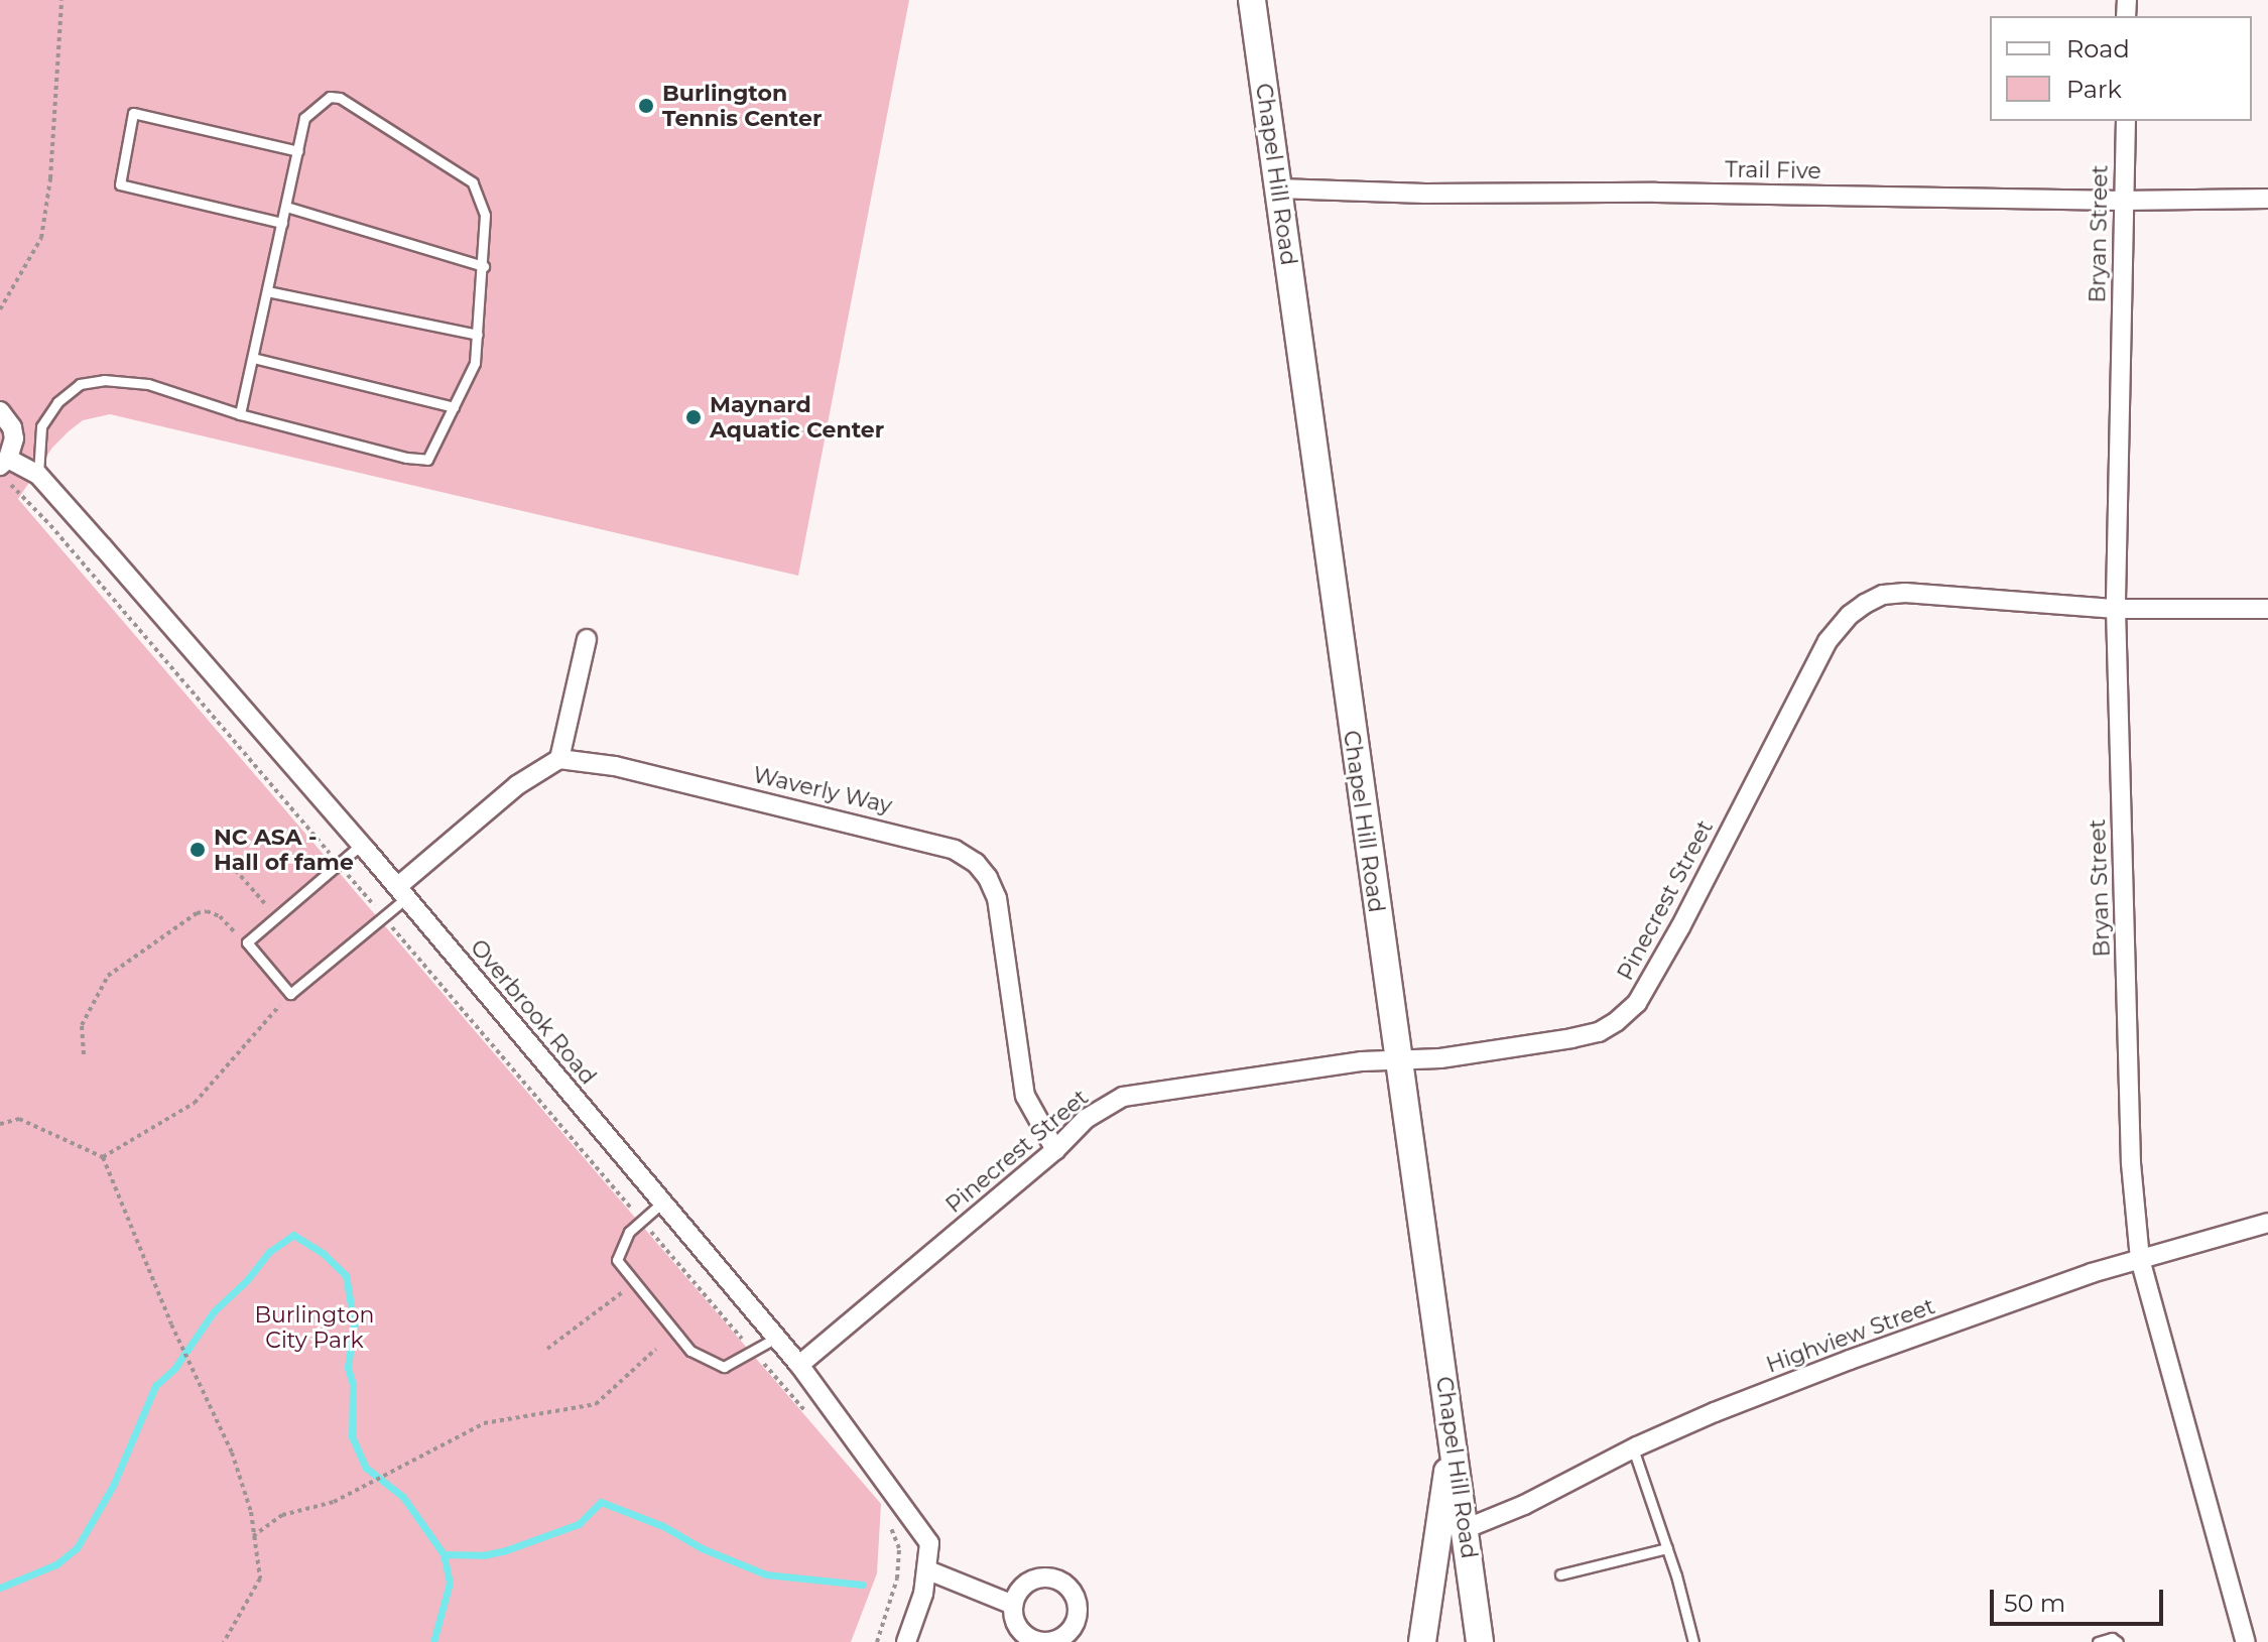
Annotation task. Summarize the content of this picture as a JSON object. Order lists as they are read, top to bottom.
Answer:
{
  "streets": {
    "main road": ["Chapel Hill Road"],
    "street": [
      "Trail Five",
      "Bryan Street",
      "Waverly Way",
      "Pinecrest Street",
      "Overbrook Road",
      "Highview Street"
    ]
  },
  "crossings": [
    ["Trail Five", "Chapel Hill Road"],
    ["Trail Five", "Bryan Street"],
    ["Chapel Hill Road", "Pinecrest Street"],
    ["Chapel Hill Road", "Highview Street"],
    ["Bryan Street", "Pinecrest Street"],
    ["Bryan Street", "Highview Street"],
    ["Waverly Way", "Pinecrest Street"],
    ["Pinecrest Street", "Overbrook Road"]
  ],
  "parks": ["Burlington City Park"],
  "places": ["Burlington Tennis Center", "Maynard Aquatic Center", "NC ASA - Hall of fame"],
  "legend": ["Road", "Park"],
  "scale_bar": "50 m"
}
